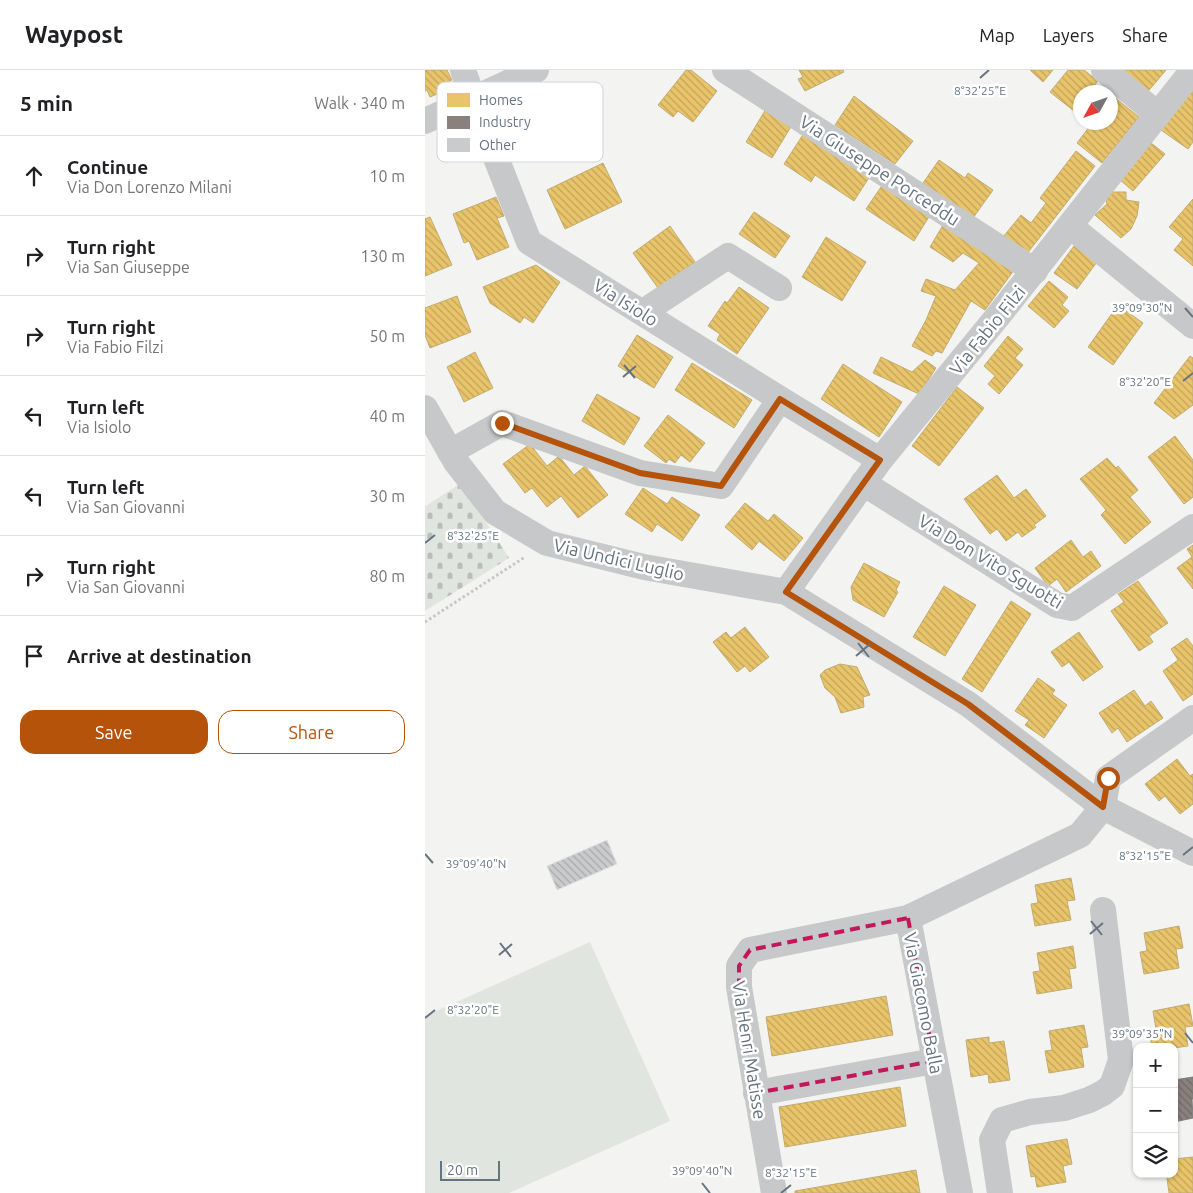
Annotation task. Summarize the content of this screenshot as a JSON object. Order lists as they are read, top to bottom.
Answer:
{
  "streets": {
    "street": [
      "Via Giuseppe Porceddu",
      "Via Isiolo",
      "Via Fabio Filzi",
      "Via Undici Luglio",
      "Via Don Vito Sguotti",
      "Via Giacomo Balla",
      "Via Henri Matisse"
    ]
  },
  "crossings": [
    ["Via Giuseppe Porceddu", "Via Fabio Filzi"],
    ["Via Isiolo", "Via Fabio Filzi"],
    ["Via Fabio Filzi", "Via Undici Luglio"],
    ["Via Fabio Filzi", "Via Don Vito Sguotti"],
    ["Via Giacomo Balla", "Via Henri Matisse"]
  ],
  "legend": ["Homes", "Industry", "Other"],
  "scale_bar": "20 m",
  "north": "bottom left",
  "page": {
    "header": "Waypost",
    "nav": ["Map", "Layers", "Share"],
    "heading": ["5 min", "Walk · 340 m"],
    "list": [
      ["Continue", "Via Don Lorenzo Milani", "10 m"],
      ["Turn right", "Via San Giuseppe", "130 m"],
      ["Turn right", "Via Fabio Filzi", "50 m"],
      ["Turn left", "Via Isiolo", "40 m"],
      ["Turn left", "Via San Giovanni", "30 m"],
      ["Turn right", "Via San Giovanni", "80 m"],
      "Arrive at destination"
    ],
    "buttons": ["Save", "Share"],
    "map_buttons": ["+", "−"],
    "scale": "20 m"
  },
  "coordinates": [
    "8°32'25\"E",
    "39°09'30\"N",
    "8°32'20\"E",
    "8°32'15\"E",
    "39°09'40\"N",
    "39°09'35\"N"
  ]
}
